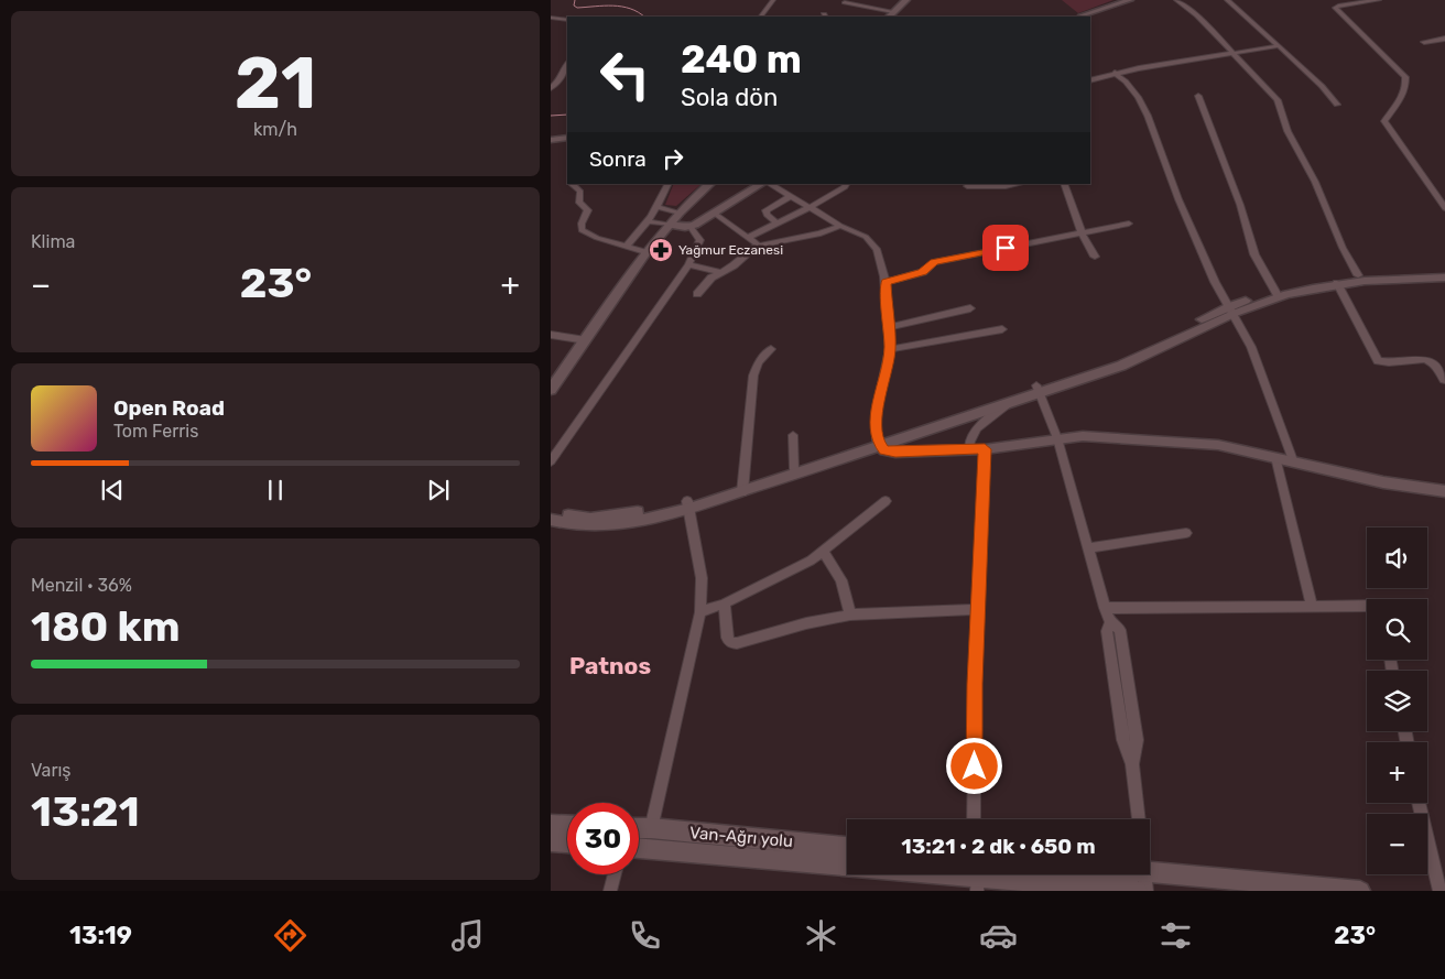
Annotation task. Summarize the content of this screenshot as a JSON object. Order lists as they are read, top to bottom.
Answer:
{
  "streets": {
    "main road": ["Van-Ağrı yolu"]
  },
  "districts": ["Patnos"],
  "places": {
    "pharmacy": ["Yağmur Eczanesi"]
  },
  "page": {
    "tile": [
      ["21", "km/h"],
      "Klima",
      ["Menzil · 36%", "180 km"],
      ["Varış", "13:21"]
    ],
    "turn": ["240 m", "Sola dön"],
    "then": "Sonra",
    "heat": ["−", "23°", "+"],
    "song": ["Open Road", "Tom Ferris"],
    "map_buttons": ["+", "−"],
    "limit": "30",
    "trip": "13:21 · 2 dk · 650 m",
    "tabs": ["13:19", "23°"]
  }
}
